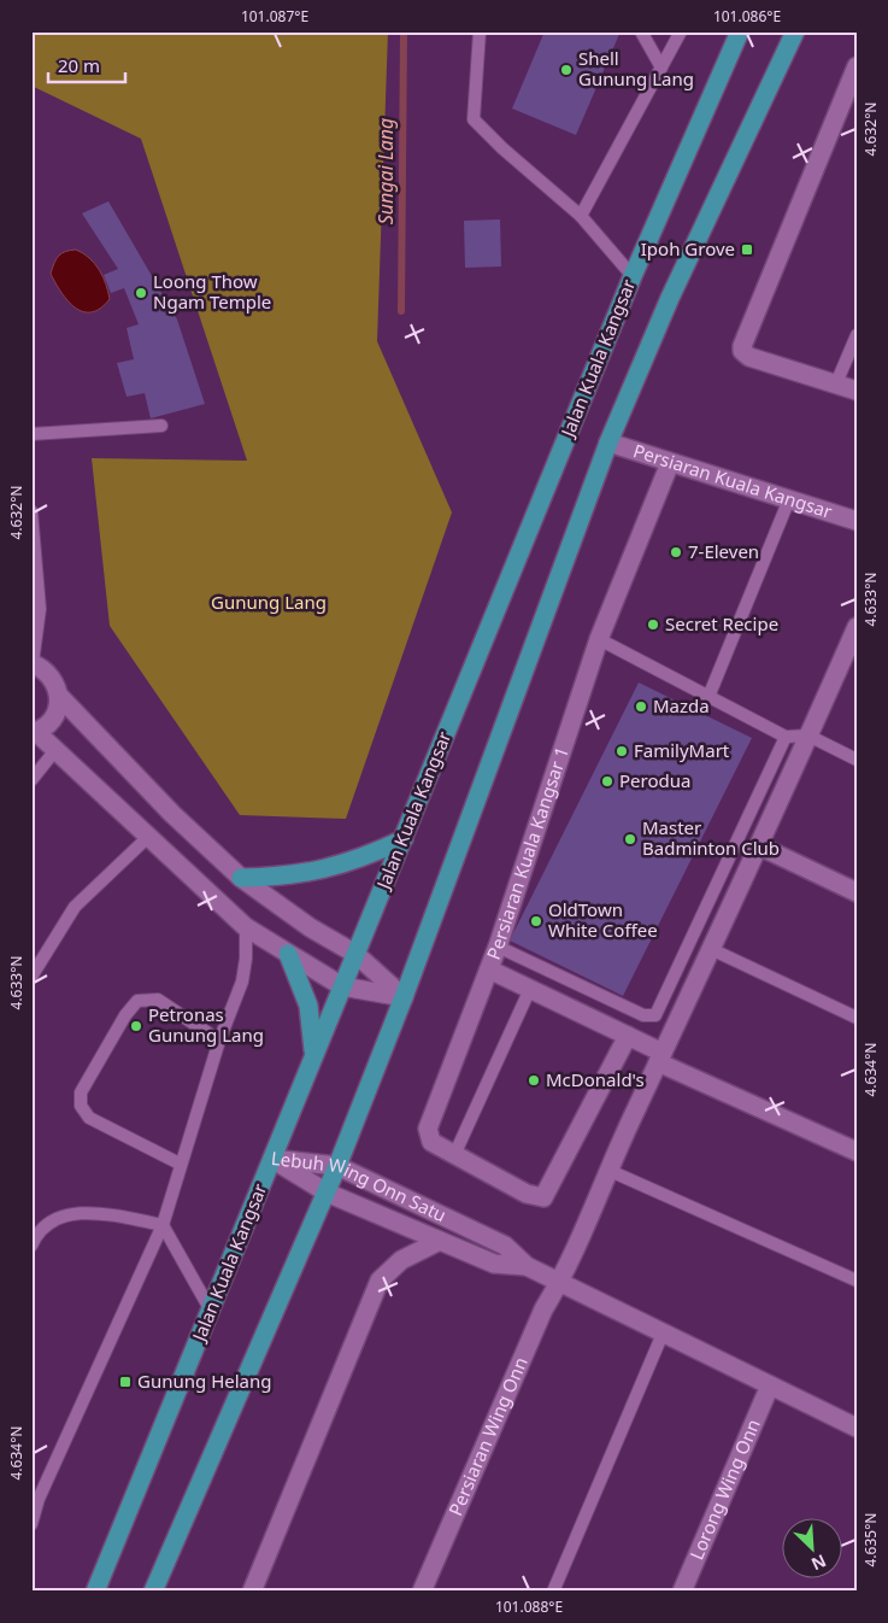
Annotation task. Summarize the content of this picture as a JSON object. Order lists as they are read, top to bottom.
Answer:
{
  "streets": {
    "highway": ["Jalan Kuala Kangsar"],
    "street": [
      "Persiaran Kuala Kangsar",
      "Persiaran Kuala Kangsar 1",
      "Lebuh Wing Onn Satu",
      "Persiaran Wing Onn",
      "Lorong Wing Onn"
    ]
  },
  "crossings": [
    ["Jalan Kuala Kangsar", "Lebuh Wing Onn Satu"],
    ["Persiaran Kuala Kangsar", "Persiaran Kuala Kangsar 1"],
    ["Lebuh Wing Onn Satu", "Persiaran Wing Onn"],
    ["Lebuh Wing Onn Satu", "Lorong Wing Onn"]
  ],
  "water": ["Sungai Lang"],
  "parks": ["Gunung Lang"],
  "places": {
    "other": [
      "Shell Gunung Lang",
      "Loong Thow Ngam Temple",
      "7-Eleven",
      "Secret Recipe",
      "Mazda",
      "FamilyMart",
      "Perodua",
      "Master Badminton Club",
      "OldTown White Coffee",
      "Petronas Gunung Lang",
      "McDonald's"
    ],
    "transit": ["Ipoh Grove", "Gunung Helang"]
  },
  "scale_bar": "20 m",
  "north": "bottom right",
  "coordinates": [
    "101.087°E",
    "101.086°E",
    "4.632°N",
    "4.633°N",
    "4.634°N",
    "4.635°N",
    "101.088°E"
  ]
}
